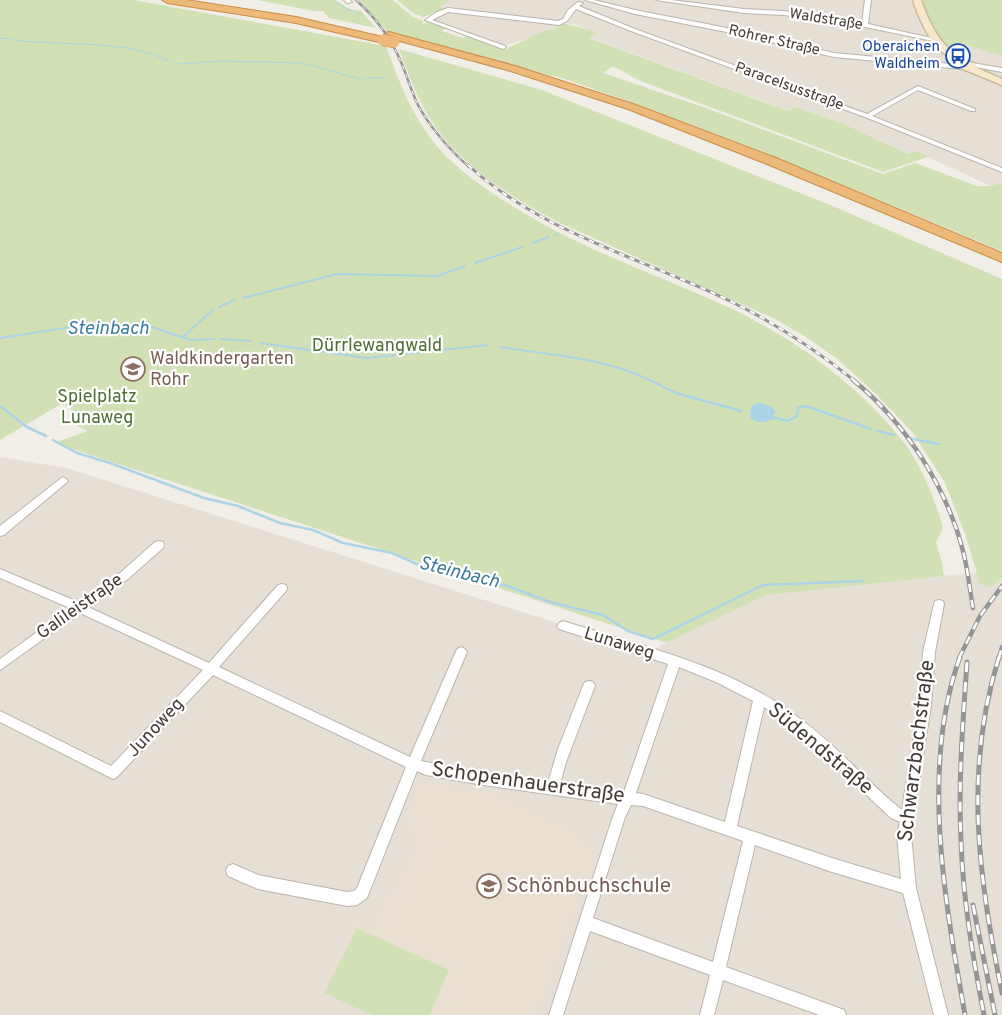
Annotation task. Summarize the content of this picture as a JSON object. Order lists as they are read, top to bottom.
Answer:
{
  "streets": {
    "street": [
      "Waldstraße",
      "Rohrer Straße",
      "Paracelsusstraße",
      "Galileistraße",
      "Lunaweg",
      "Junoweg",
      "Südendstraße",
      "Schwarzbachstraße",
      "Schopenhauerstraße"
    ]
  },
  "crossings": [
    ["Galileistraße", "Schopenhauerstraße"],
    ["Lunaweg", "Südendstraße"],
    ["Junoweg", "Schopenhauerstraße"],
    ["Südendstraße", "Schwarzbachstraße"],
    ["Schwarzbachstraße", "Schopenhauerstraße"]
  ],
  "water": ["Steinbach"],
  "parks": ["Dürrlewangwald", "Spielplatz Lunaweg"],
  "places": {
    "bus stop": ["Oberaichen Waldheim"],
    "school or university": ["Waldkindergarten Rohr", "Schönbuchschule"]
  }
}
